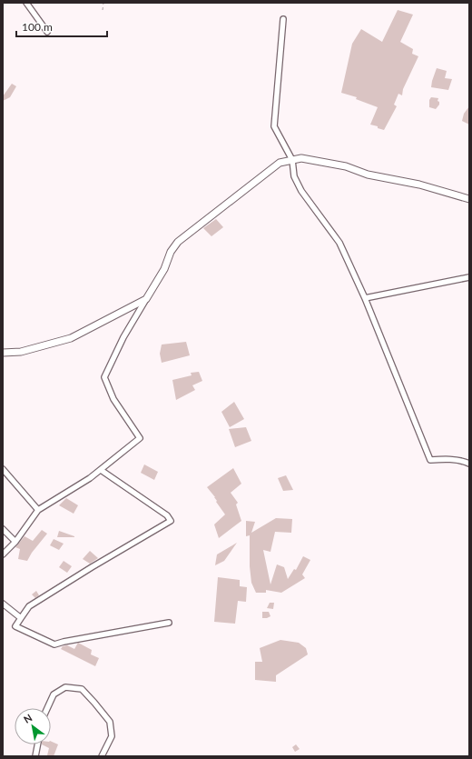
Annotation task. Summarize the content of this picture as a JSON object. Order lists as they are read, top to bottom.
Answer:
{
  "scale_bar": "100 m",
  "north": "top left"
}
